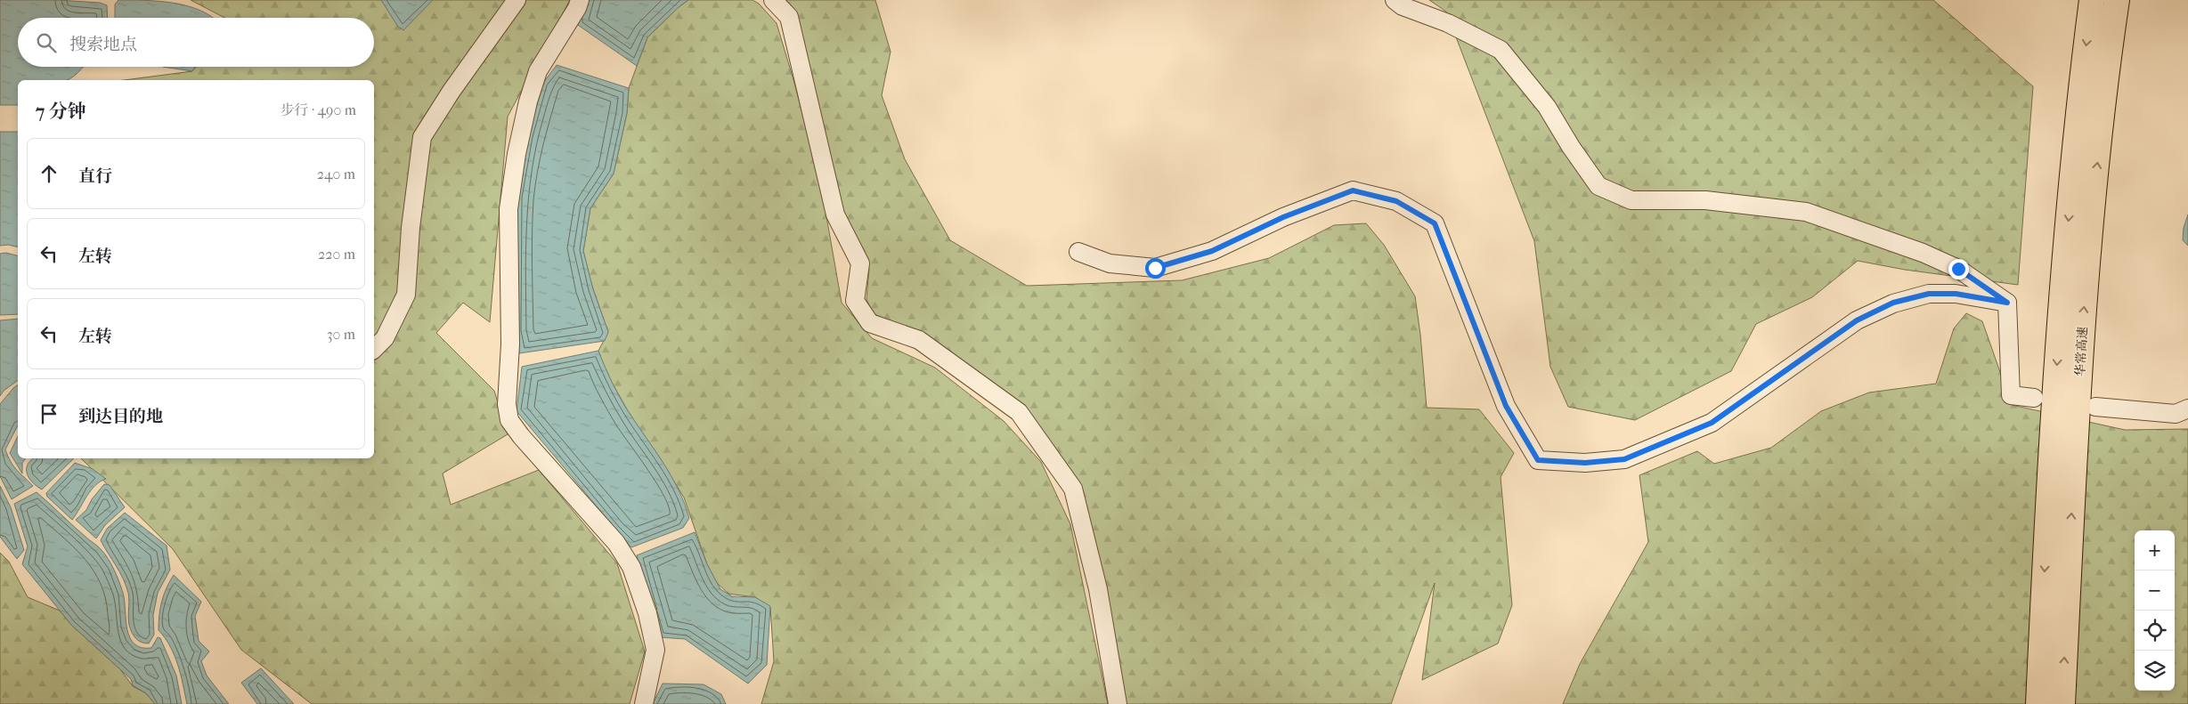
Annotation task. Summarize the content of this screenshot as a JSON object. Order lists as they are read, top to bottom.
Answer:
{
  "streets": {
    "highway": ["华常高速"]
  },
  "page": {
    "search": "搜索地点",
    "heading": ["7 分钟", "步行 · 490 m"],
    "list": [
      ["直行", "240 m"],
      ["左转", "220 m"],
      ["左转", "30 m"],
      "到达目的地"
    ],
    "map_buttons": ["+", "−"]
  }
}
